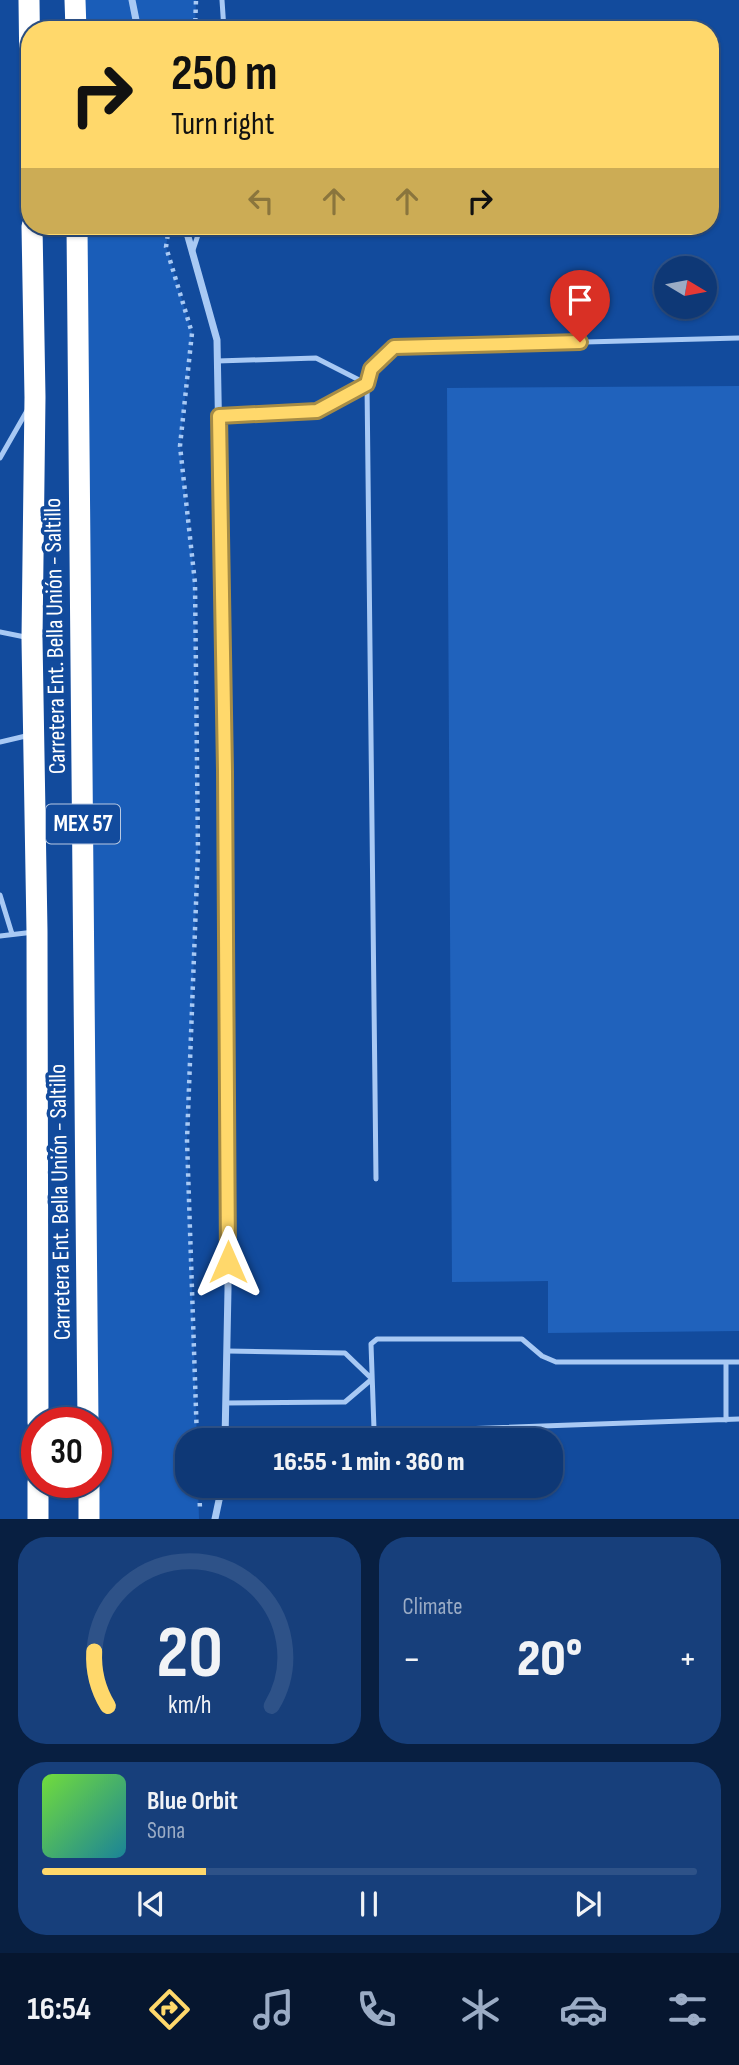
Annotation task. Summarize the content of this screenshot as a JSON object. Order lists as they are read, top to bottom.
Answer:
{
  "streets": {
    "highway": ["Carretera Ent. Bella Unión - Saltillo", "MEX 57"]
  },
  "north": "right",
  "page": {
    "turn": ["250 m", "Turn right"],
    "limit": "30",
    "trip": "16:55 · 1 min · 360 m",
    "tile": "Climate",
    "heat": ["−", "20°", "+"],
    "song": ["Blue Orbit", "Sona"],
    "tabs": "16:54",
    "gauge": ["20", "km/h"]
  }
}
